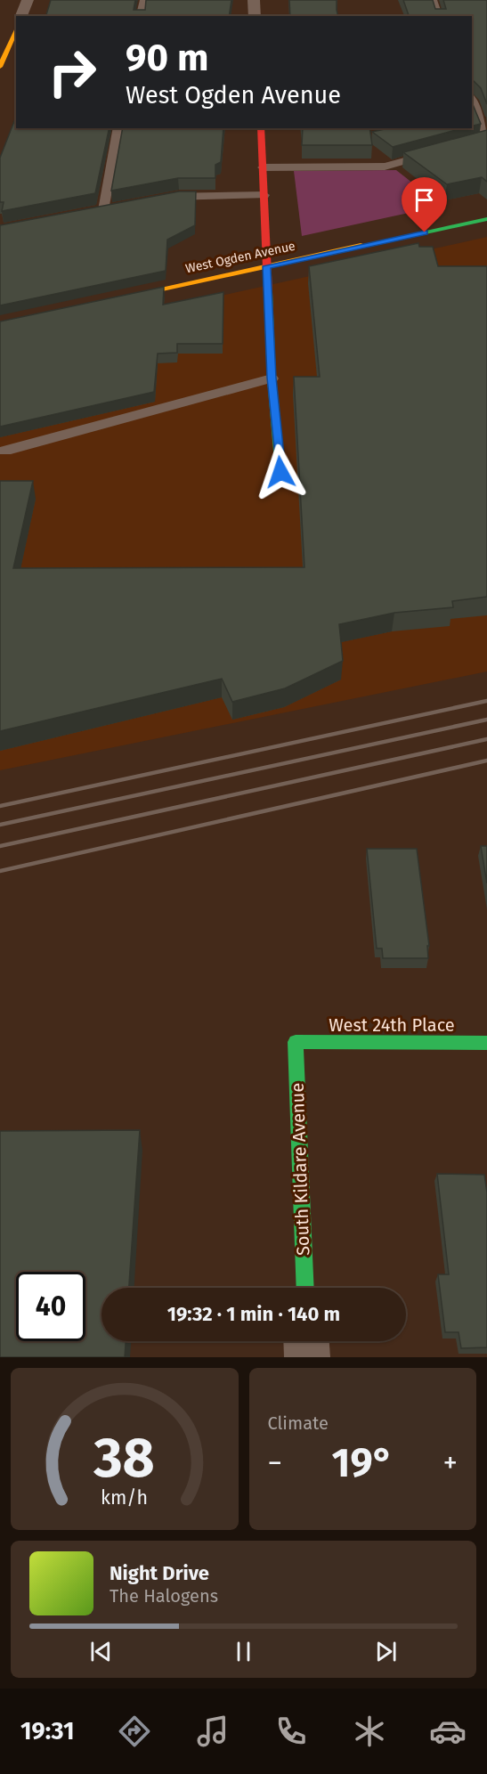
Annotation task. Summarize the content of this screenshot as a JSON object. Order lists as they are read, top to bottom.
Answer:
{
  "streets": {
    "street": ["West Ogden Avenue", "West 24th Place", "South Kildare Avenue"]
  },
  "crossings": [
    ["West 24th Place", "South Kildare Avenue"]
  ],
  "page": {
    "turn": ["90 m", "West Ogden Avenue"],
    "limit": "40",
    "trip": "19:32 · 1 min · 140 m",
    "tile": "Climate",
    "heat": ["−", "19°", "+"],
    "song": ["Night Drive", "The Halogens"],
    "tabs": "19:31",
    "gauge": ["38", "km/h"]
  }
}
